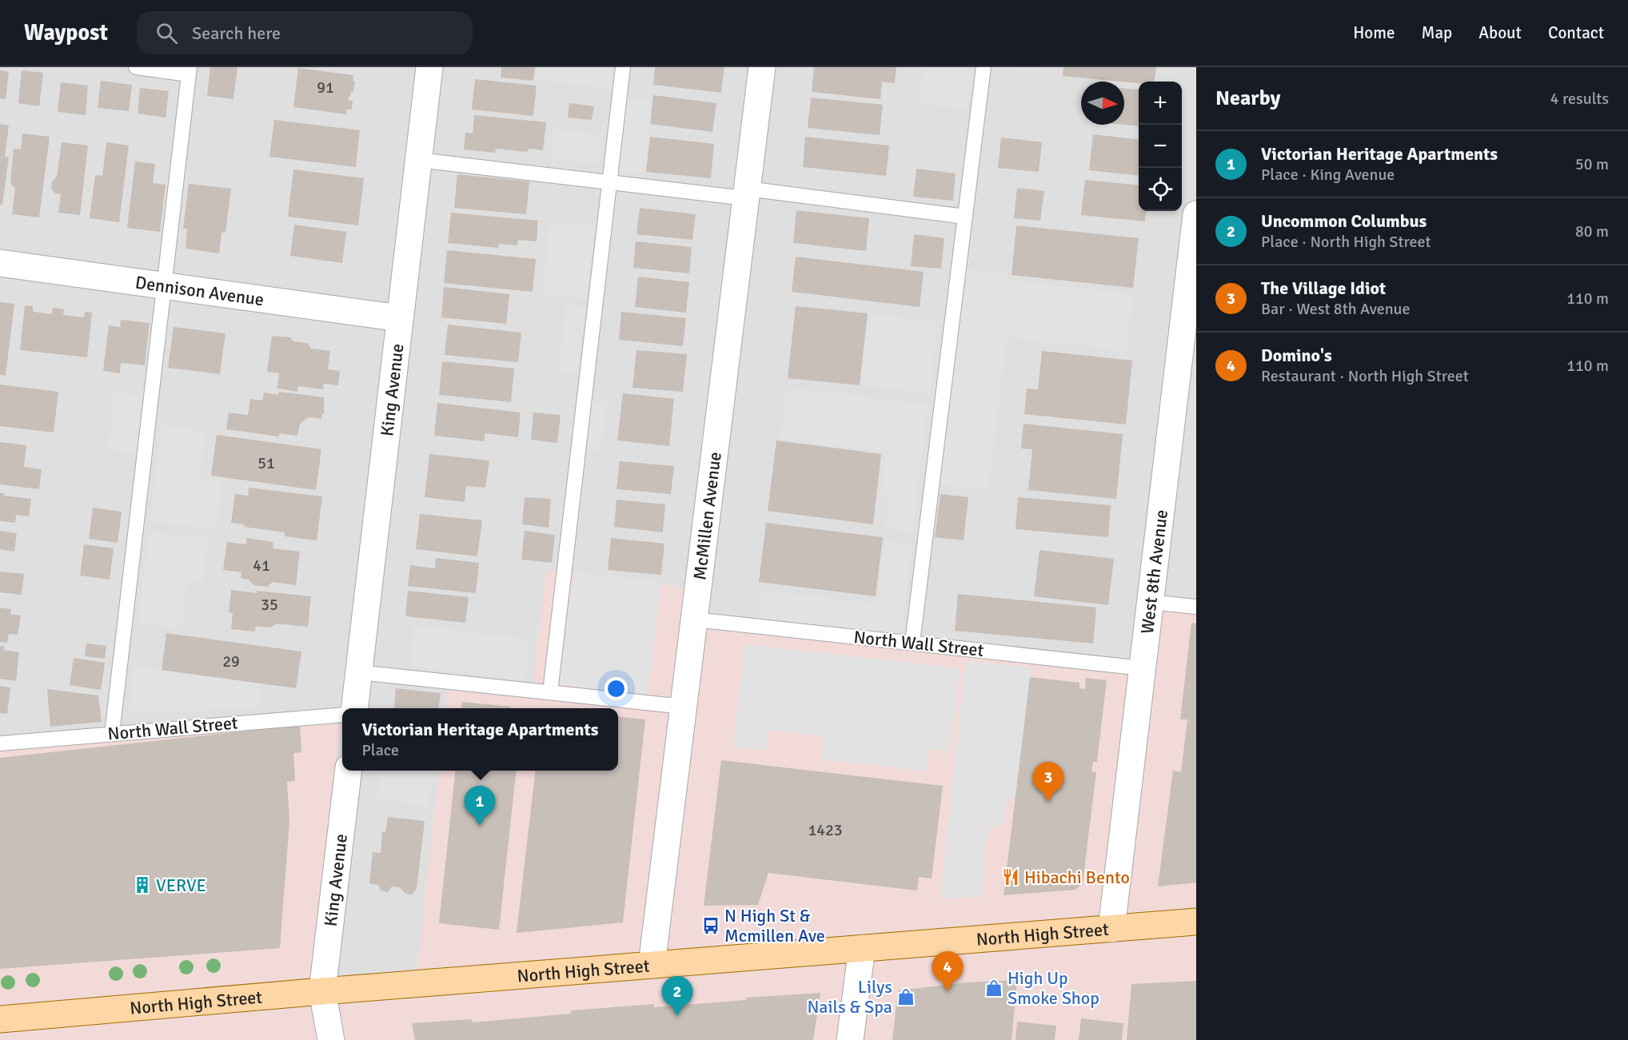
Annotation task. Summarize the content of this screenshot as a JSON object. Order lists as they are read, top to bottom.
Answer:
{
  "streets": {
    "main road": ["North High Street"],
    "street": [
      "Dennison Avenue",
      "King Avenue",
      "McMillen Avenue",
      "West 8th Avenue"
    ],
    "lane": ["North Wall Street"]
  },
  "crossings": [
    ["Dennison Avenue", "King Avenue"],
    ["King Avenue", "North High Street"],
    ["McMillen Avenue", "North Wall Street"],
    ["McMillen Avenue", "North High Street"],
    ["West 8th Avenue", "North Wall Street"],
    ["West 8th Avenue", "North High Street"]
  ],
  "places": {
    "restaurant": ["Hibachi Bento"],
    "building": ["VERVE"],
    "bus stop": ["N High St & Mcmillen Ave"],
    "shop": ["High Up Smoke Shop", "Lilys Nails & Spa"]
  },
  "house_numbers": [
    "91",
    "51",
    "41",
    "35",
    "29",
    "1423"
  ],
  "north": "right",
  "page": {
    "header": "Waypost",
    "search": "Search here",
    "nav": [
      "Home",
      "Map",
      "About",
      "Contact"
    ],
    "heading": ["Nearby", "4 results"],
    "map_buttons": ["+", "−"],
    "list": [
      {
        "mark": "1",
        "name": "Victorian Heritage Apartments",
        "note": "Place · King Avenue",
        "value": "50 m"
      },
      {
        "mark": "2",
        "name": "Uncommon Columbus",
        "note": "Place · North High Street",
        "value": "80 m"
      },
      {
        "mark": "3",
        "name": "The Village Idiot",
        "note": "Bar · West 8th Avenue",
        "value": "110 m"
      },
      {
        "mark": "4",
        "name": "Domino's",
        "note": "Restaurant · North High Street",
        "value": "110 m"
      }
    ],
    "popup": ["Victorian Heritage Apartments", "Place"],
    "pins": [
      "3",
      "1",
      "4",
      "2"
    ]
  }
}
